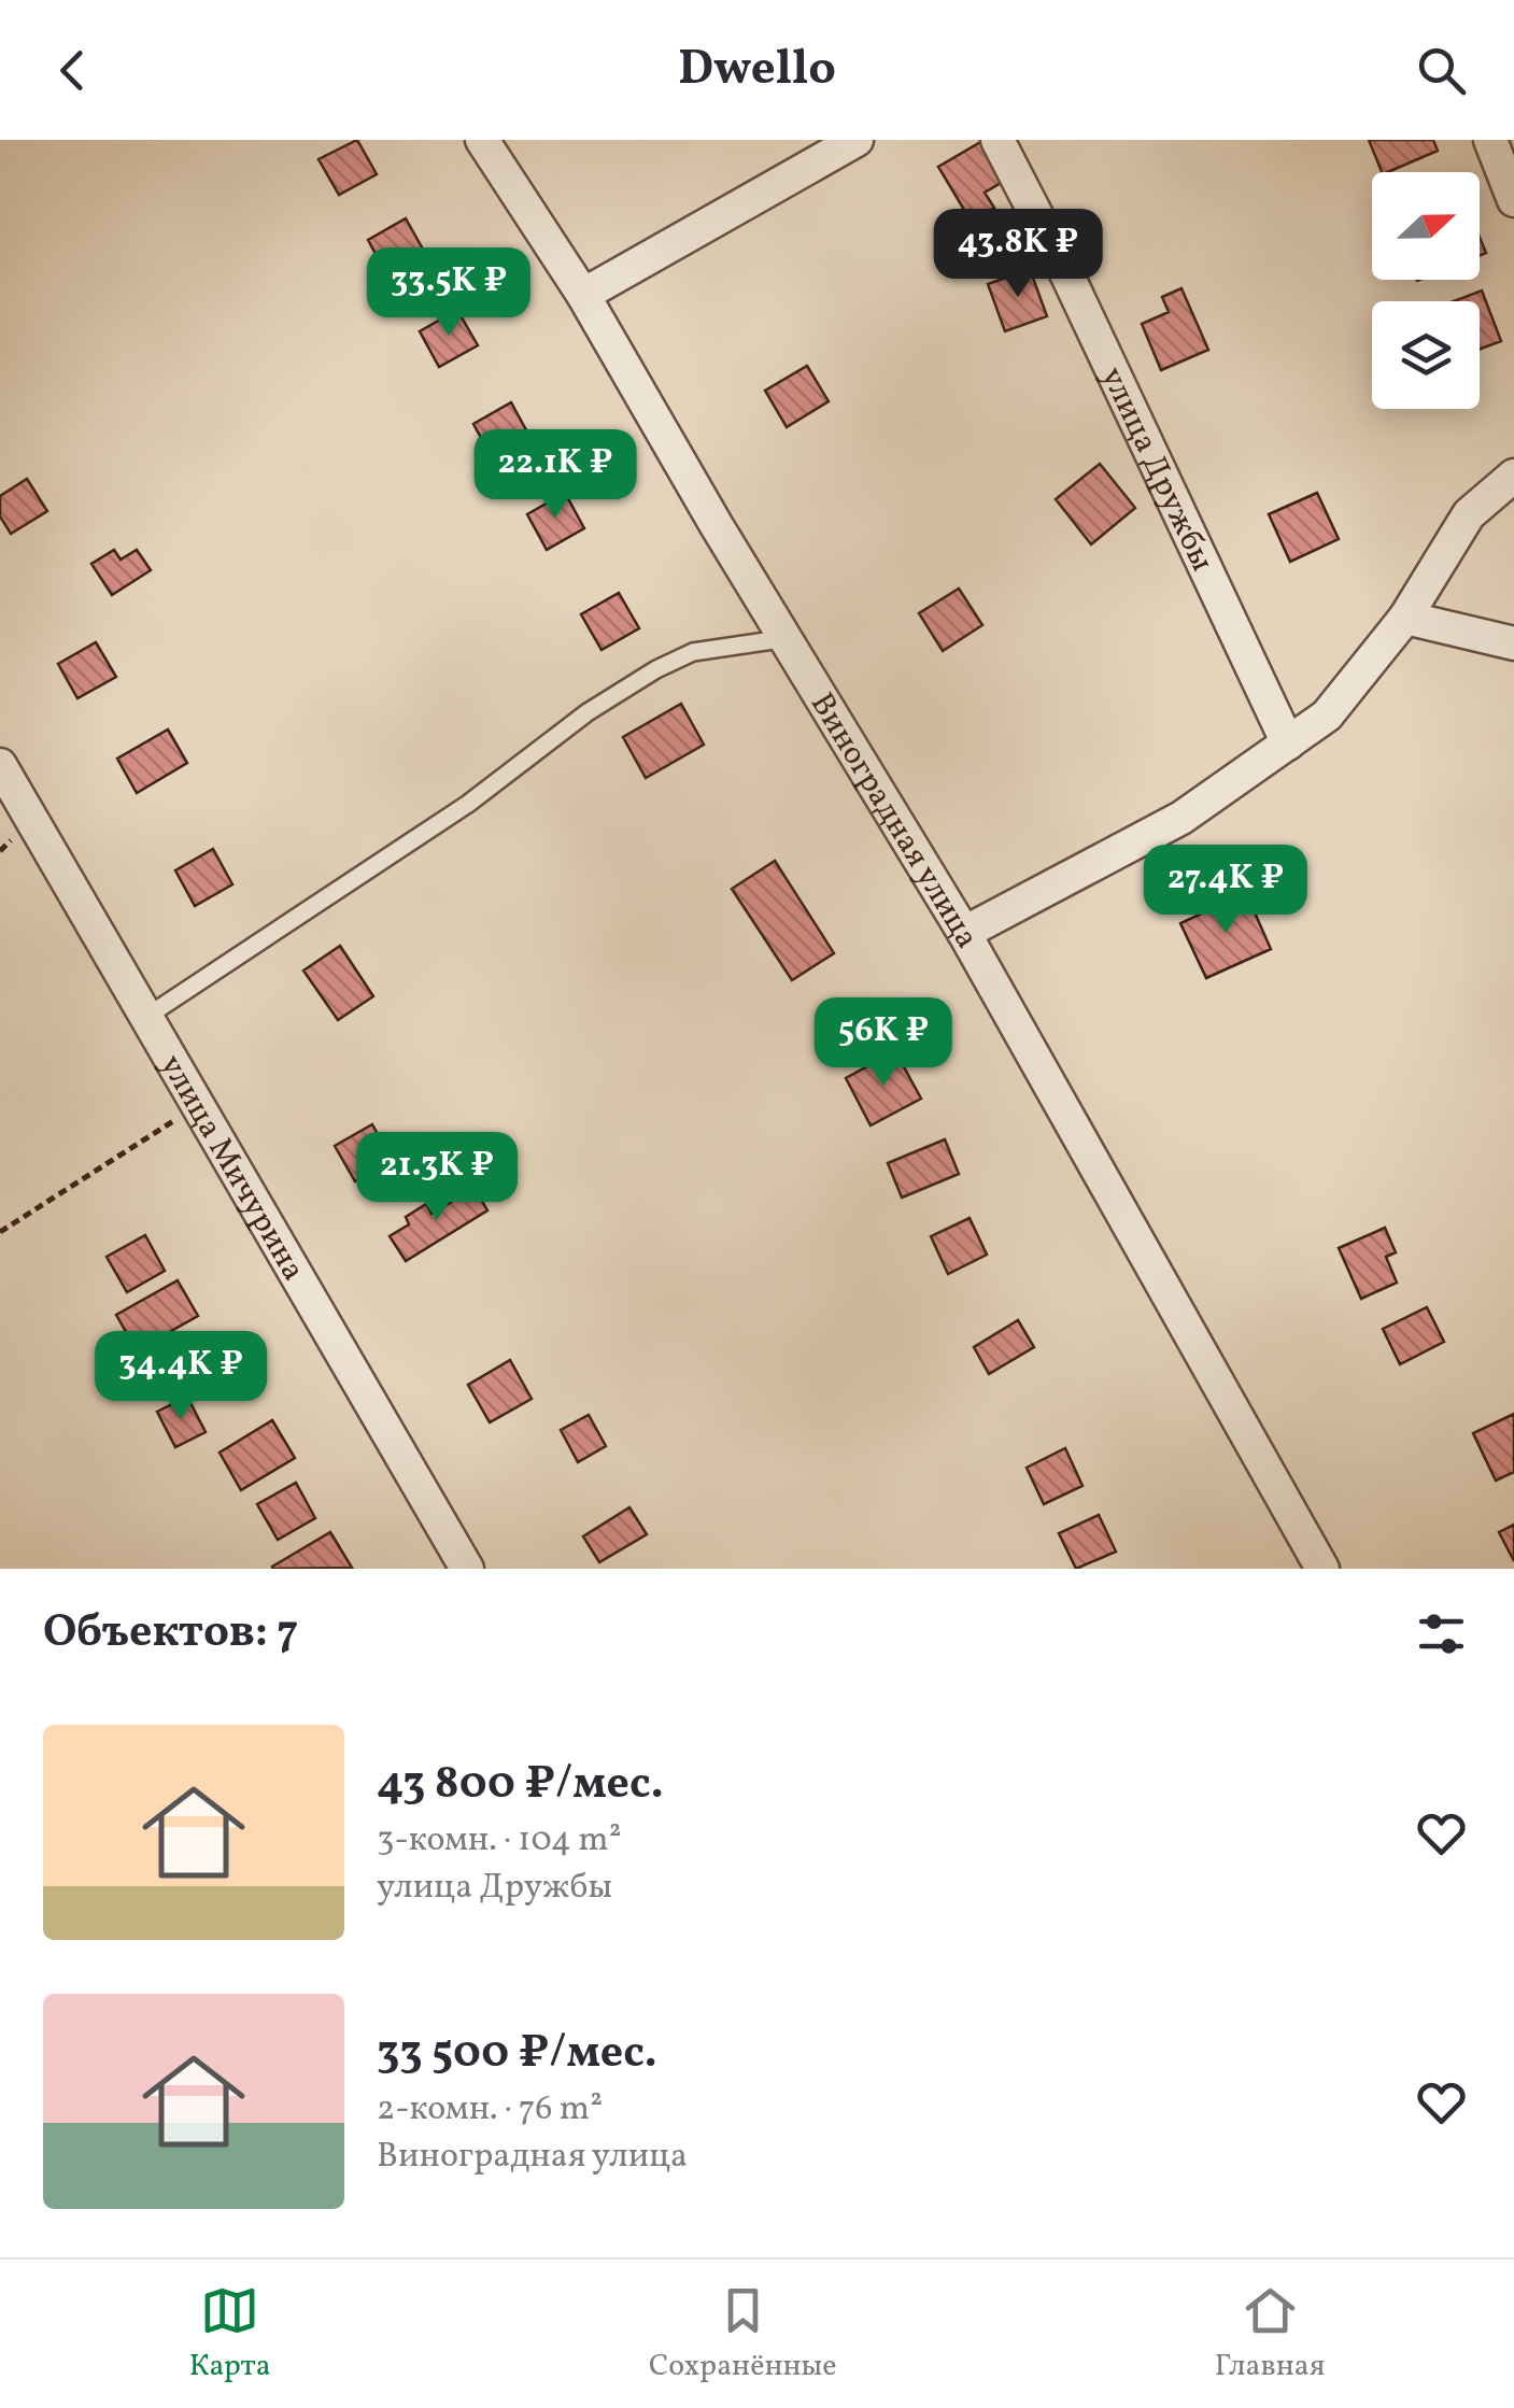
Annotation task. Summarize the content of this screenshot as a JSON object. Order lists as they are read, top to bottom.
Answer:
{
  "streets": {
    "street": ["улица Дружбы", "Виноградная улица", "улица Мичурина"]
  },
  "north": "right",
  "page": {
    "header": "Dwello",
    "price": [
      "43.8K ₽",
      "33.5K ₽",
      "22.1K ₽",
      "27.4K ₽",
      "56K ₽",
      "21.3K ₽",
      "34.4K ₽"
    ],
    "heading": "Объектов: 7",
    "list": [
      {
        "name": "43 800 ₽/мес.",
        "note": "3-комн. · 104 m² · улица Дружбы"
      },
      {
        "name": "33 500 ₽/мес.",
        "note": "2-комн. · 76 m² · Виноградная улица"
      }
    ],
    "tabs": ["Карта", "Сохранённые", "Главная"]
  }
}
